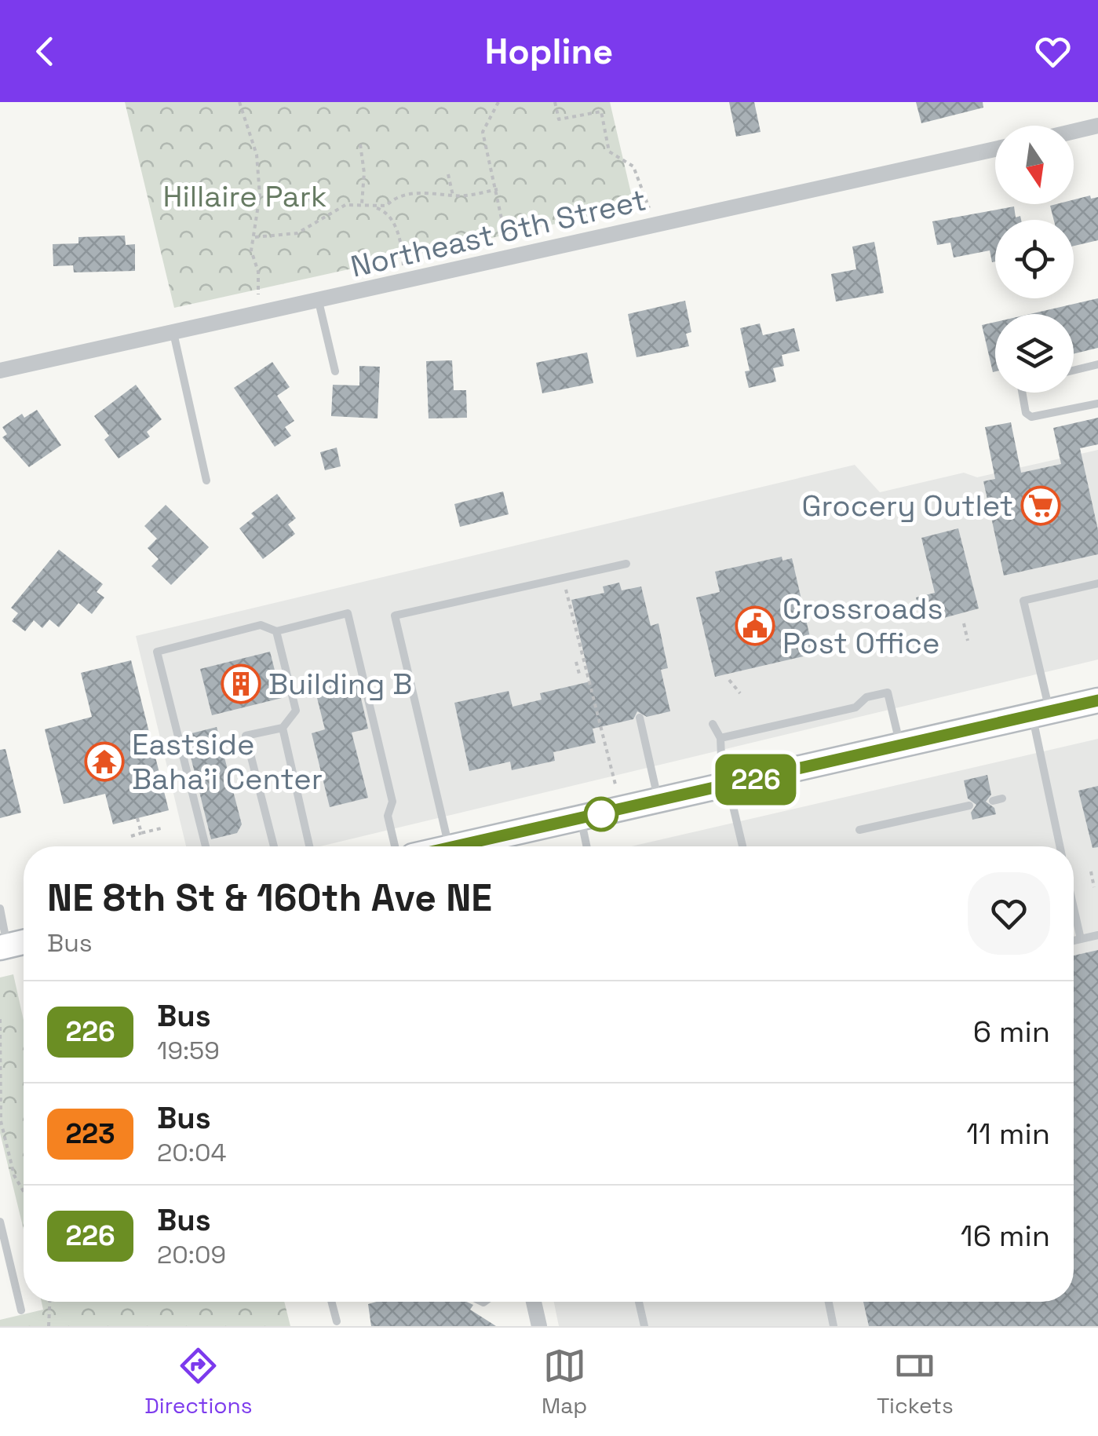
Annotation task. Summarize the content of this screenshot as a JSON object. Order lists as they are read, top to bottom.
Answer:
{
  "streets": {
    "street": ["Northeast 6th Street"]
  },
  "parks": ["Hillaire Park"],
  "places": {
    "supermarket": ["Grocery Outlet"],
    "public building": ["Crossroads Post Office"],
    "building": ["Building B"],
    "temple": ["Eastside Baha'i Center"]
  },
  "lines": ["bus line 226"],
  "north": "bottom",
  "page": {
    "header": "Hopline",
    "on_map": "226",
    "heading": ["NE 8th St & 160th Ave NE", "Bus"],
    "list": [
      {
        "mark": "226",
        "name": "Bus",
        "note": "19:59",
        "value": "6 min"
      },
      {
        "mark": "223",
        "name": "Bus",
        "note": "20:04",
        "value": "11 min"
      },
      {
        "mark": "226",
        "name": "Bus",
        "note": "20:09",
        "value": "16 min"
      }
    ],
    "tabs": ["Directions", "Map", "Tickets"]
  }
}
